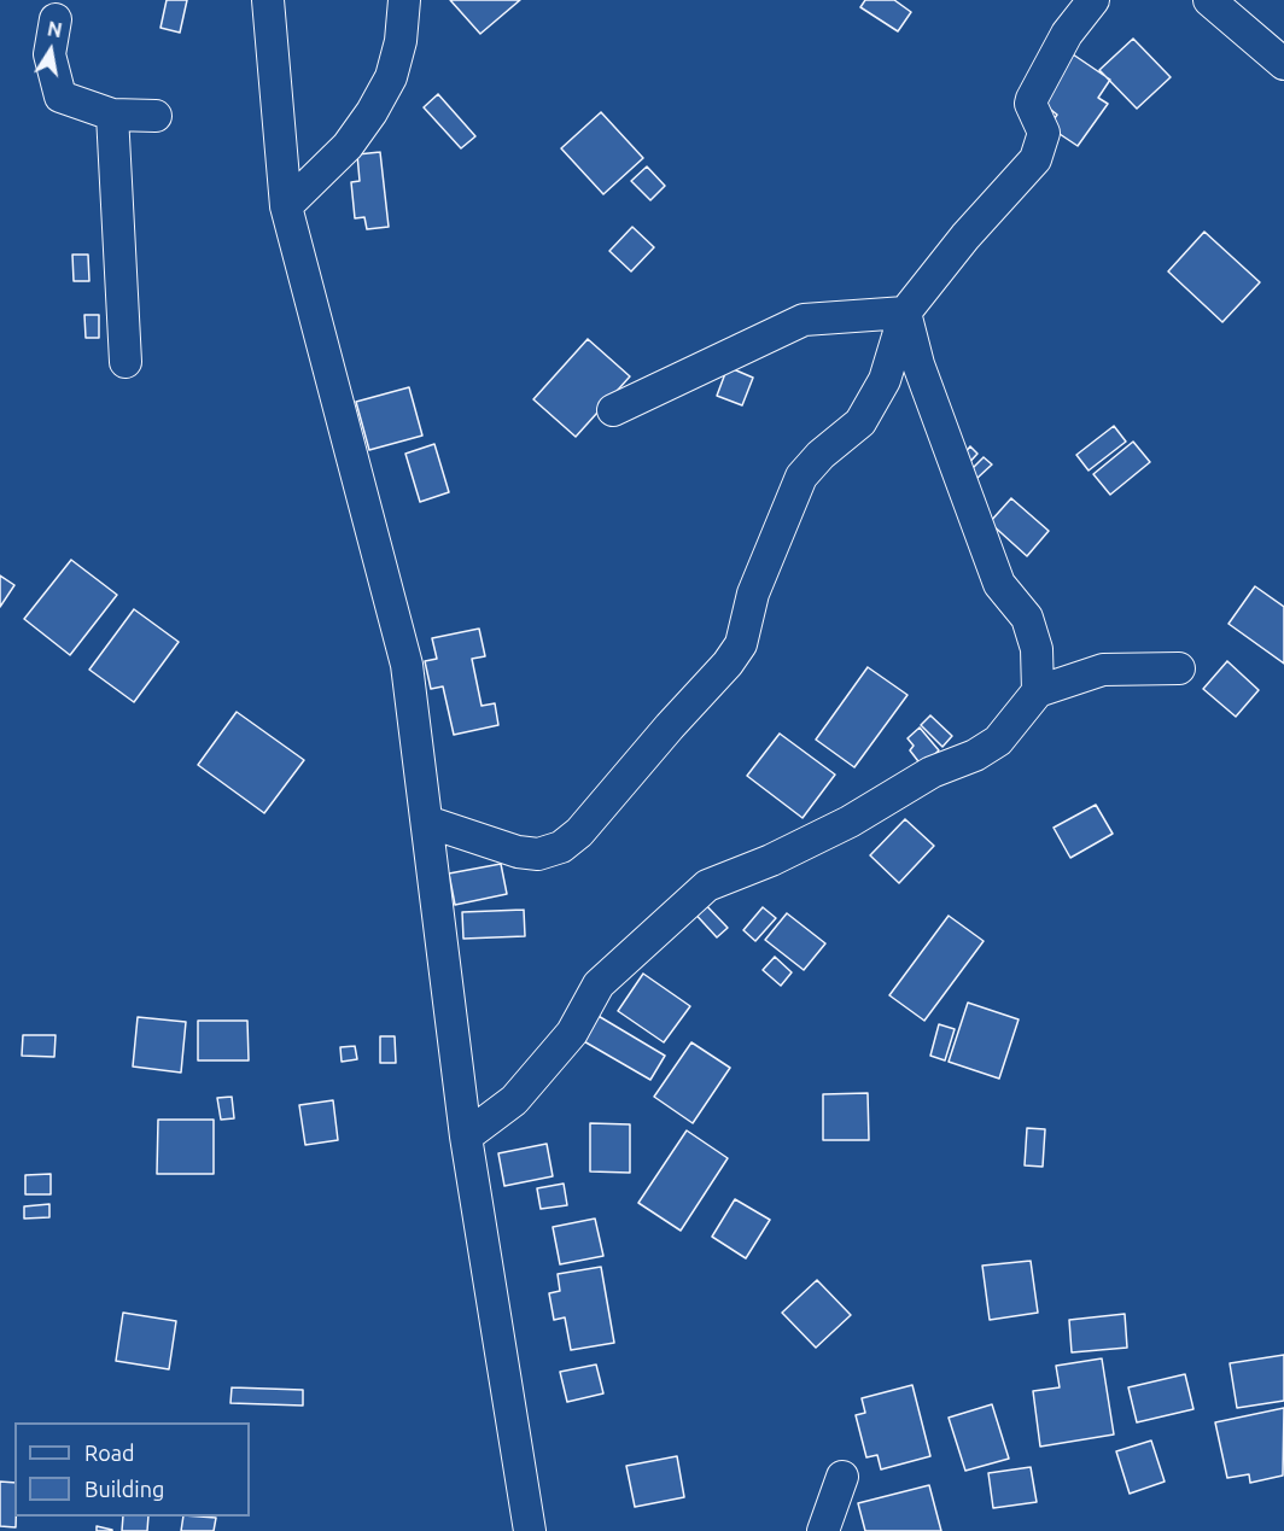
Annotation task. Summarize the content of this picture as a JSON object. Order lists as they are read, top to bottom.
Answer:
{
  "legend": ["Road", "Building"],
  "north": "top"
}
